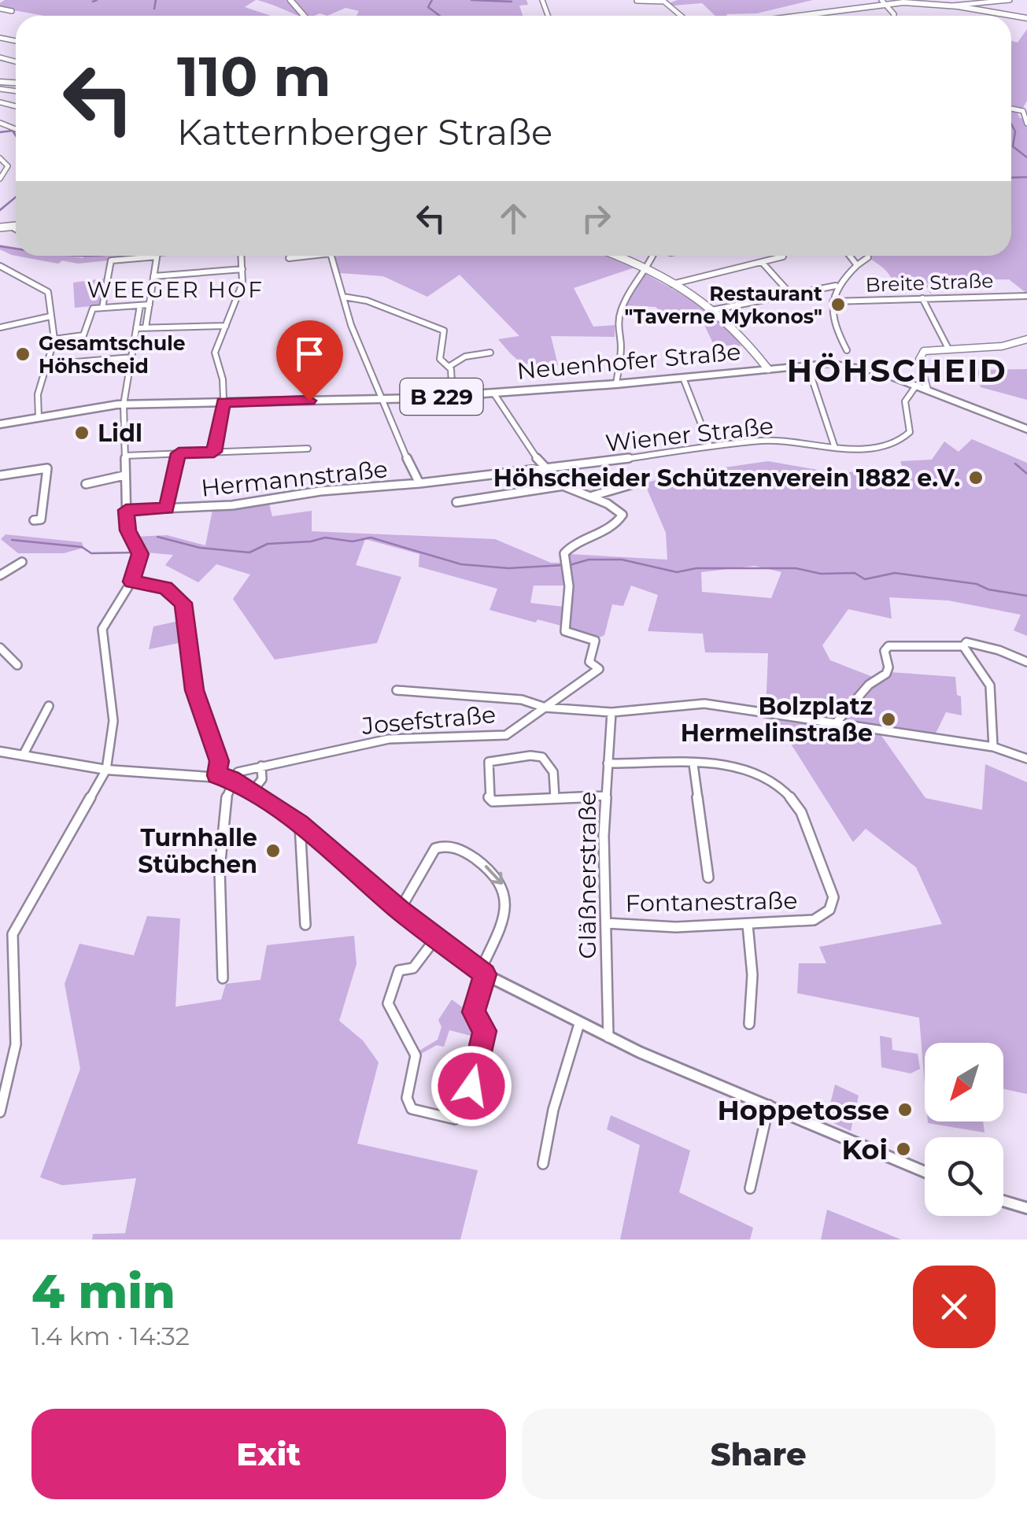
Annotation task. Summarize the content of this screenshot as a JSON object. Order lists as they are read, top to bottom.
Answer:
{
  "streets": {
    "main road": ["Neuenhofer Straße", "B 229"],
    "street": [
      "Breite Straße",
      "Wiener Straße",
      "Hermannstraße",
      "Josefstraße",
      "Gläßnerstraße",
      "Fontanestraße"
    ]
  },
  "crossings": [
    ["Neuenhofer Straße", "B 229"],
    ["Neuenhofer Straße", "Wiener Straße"],
    ["B 229", "Wiener Straße"],
    ["Wiener Straße", "Hermannstraße"],
    ["Gläßnerstraße", "Fontanestraße"]
  ],
  "districts": ["WEEGER HOF", "HÖHSCHEID"],
  "places": [
    "Restaurant \"Taverne Mykonos\"",
    "Gesamtschule Höhscheid",
    "Lidl",
    "Höhscheider Schützenverein 1882 e.V.",
    "Bolzplatz Hermelinstraße",
    "Turnhalle Stübchen",
    "Hoppetosse",
    "Koi"
  ],
  "north": "bottom left",
  "page": {
    "turn": ["110 m", "Katternberger Straße"],
    "heading": ["4 min", "1.4 km · 14:32"],
    "buttons": ["Exit", "Share"]
  }
}
